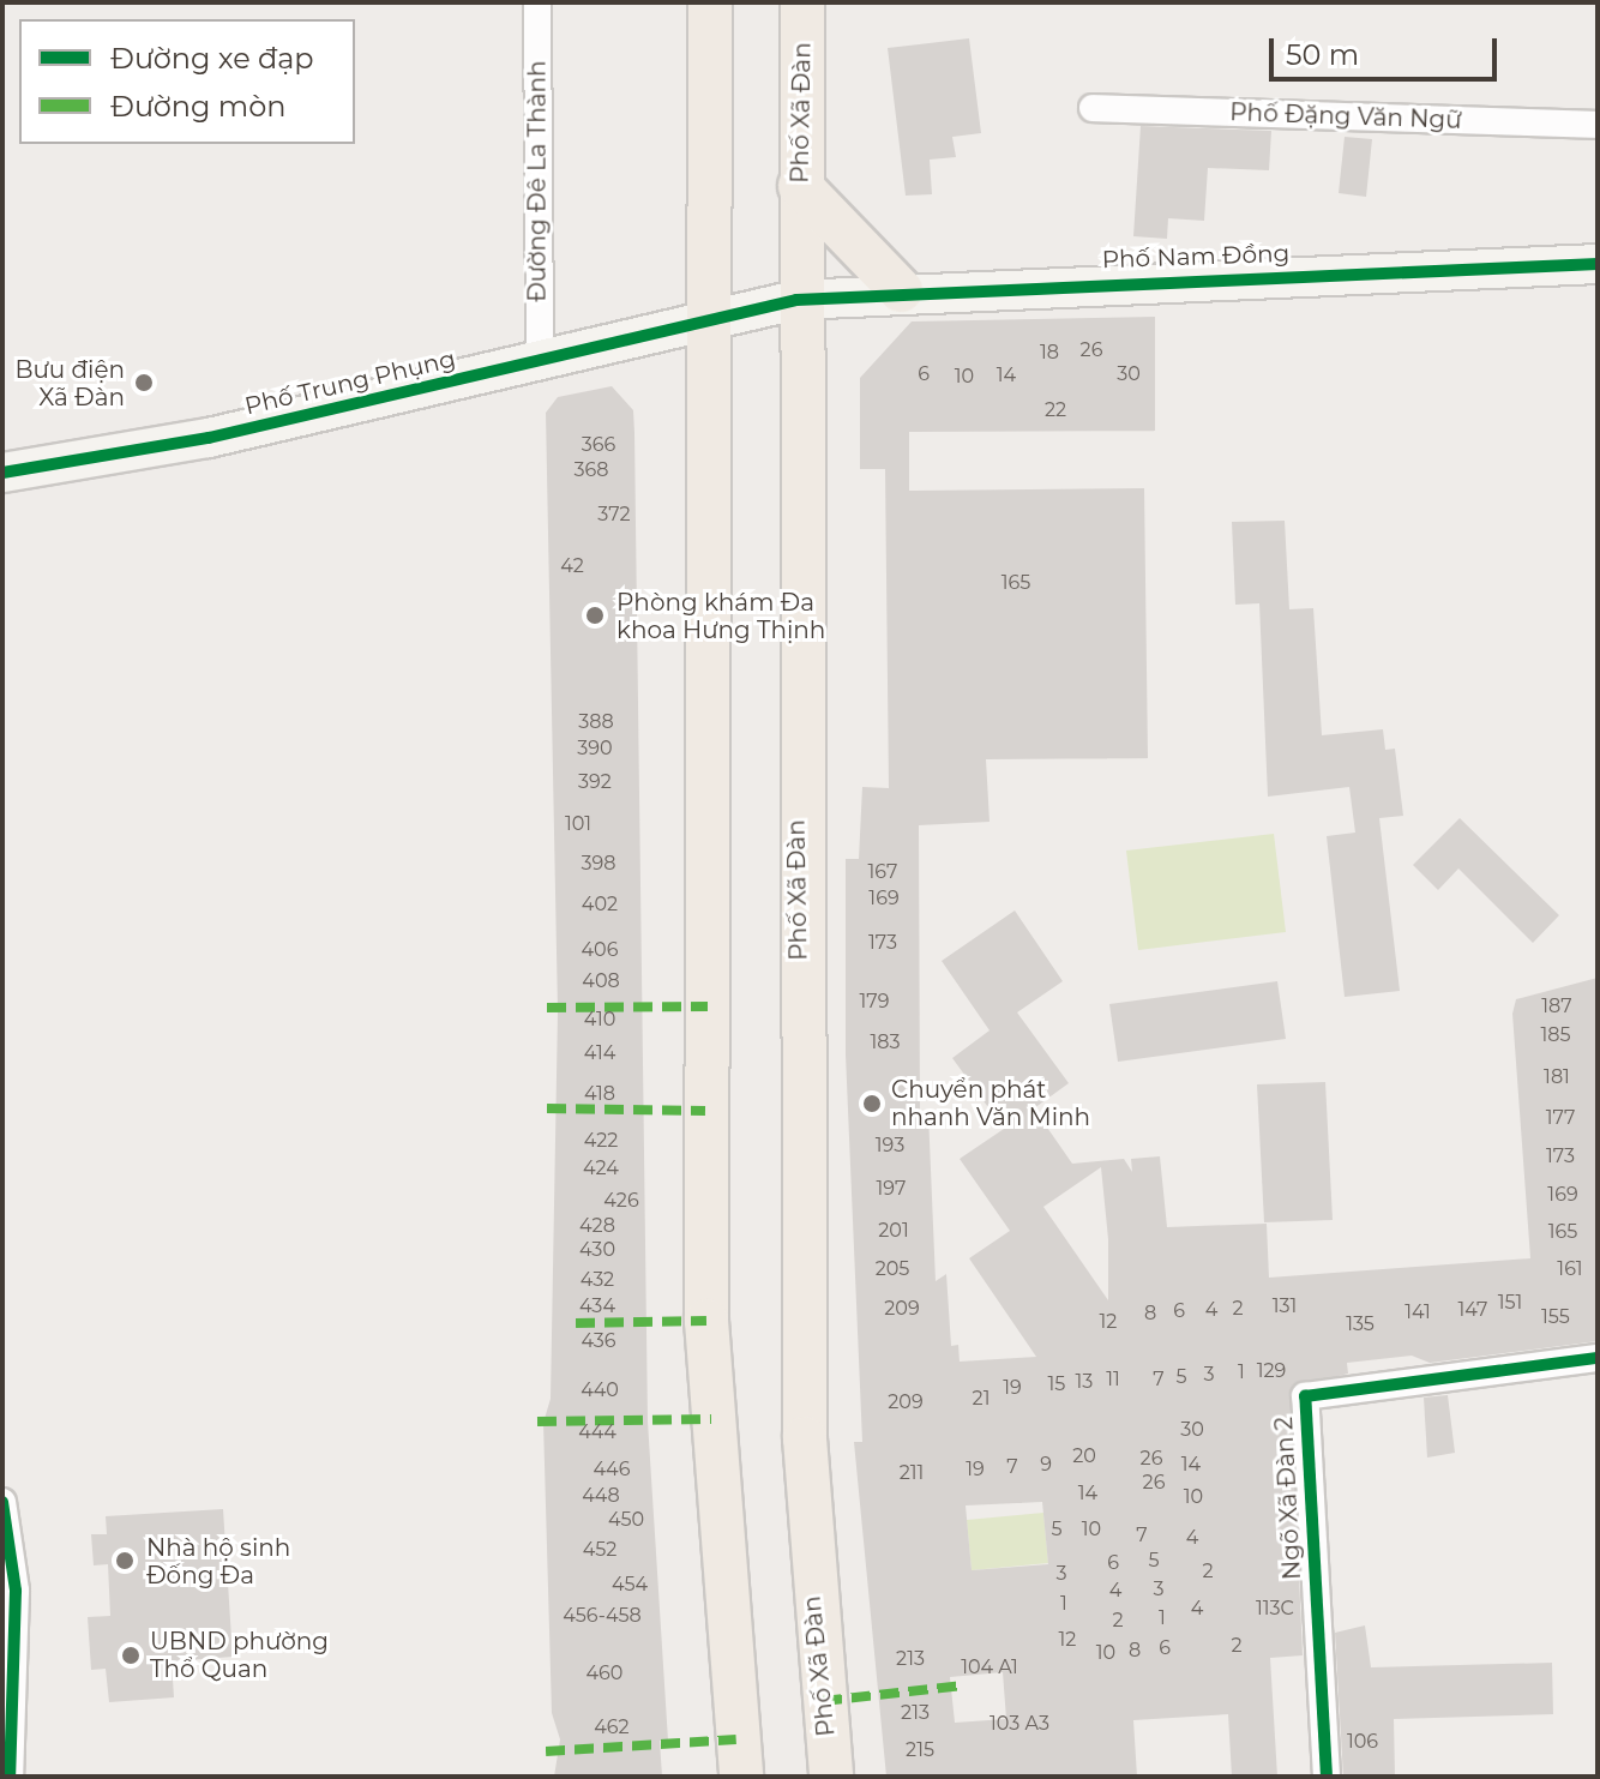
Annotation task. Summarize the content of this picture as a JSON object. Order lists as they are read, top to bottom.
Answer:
{
  "streets": {
    "main road": ["Phố Xã Đàn"],
    "street": [
      "Phố Đặng Văn Ngữ",
      "Đường Đê La Thành",
      "Phố Nam Đồng",
      "Phố Trung Phụng",
      "Ngõ Xã Đàn 2"
    ]
  },
  "crossings": [
    ["Phố Xã Đàn", "Phố Nam Đồng"],
    ["Đường Đê La Thành", "Phố Trung Phụng"],
    ["Phố Nam Đồng", "Phố Trung Phụng"]
  ],
  "places": [
    "Bưu điện Xã Đàn",
    "Phòng khám Đa khoa Hưng Thịnh",
    "Chuyển phát nhanh Văn Minh",
    "Nhà hộ sinh Đống Đa",
    "UBND phường Thổ Quan"
  ],
  "house_numbers": [
    "26",
    "18",
    "6",
    "30",
    "14",
    "10",
    "22",
    "366",
    "368",
    "372",
    "42",
    "165",
    "388",
    "390",
    "392",
    "101",
    "398",
    "167",
    "169",
    "402",
    "173",
    "406",
    "408",
    "179",
    "187",
    "410",
    "185",
    "183",
    "414",
    "181",
    "418",
    "177",
    "422",
    "193",
    "173",
    "424",
    "197",
    "169",
    "426",
    "428",
    "201",
    "165",
    "430",
    "205",
    "161",
    "432",
    "151",
    "434",
    "131",
    "209",
    "2",
    "4",
    "147",
    "6",
    "141",
    "8",
    "155",
    "12",
    "135",
    "436",
    "129",
    "1",
    "3",
    "5",
    "11",
    "7",
    "13",
    "15",
    "19",
    "440",
    "21",
    "209",
    "30",
    "444",
    "20",
    "26",
    "9",
    "14",
    "7",
    "446",
    "19",
    "211",
    "26",
    "14",
    "448",
    "10",
    "450",
    "5",
    "10",
    "7",
    "4",
    "452",
    "5",
    "6",
    "2",
    "3",
    "454",
    "3",
    "4",
    "1",
    "4",
    "113C",
    "456-458",
    "1",
    "2",
    "12",
    "2",
    "6",
    "8",
    "10",
    "213",
    "104 A1",
    "460",
    "213",
    "103 A3",
    "462",
    "106",
    "215"
  ],
  "legend": ["Đường xe đạp", "Đường mòn"],
  "scale_bar": "50 m"
}
